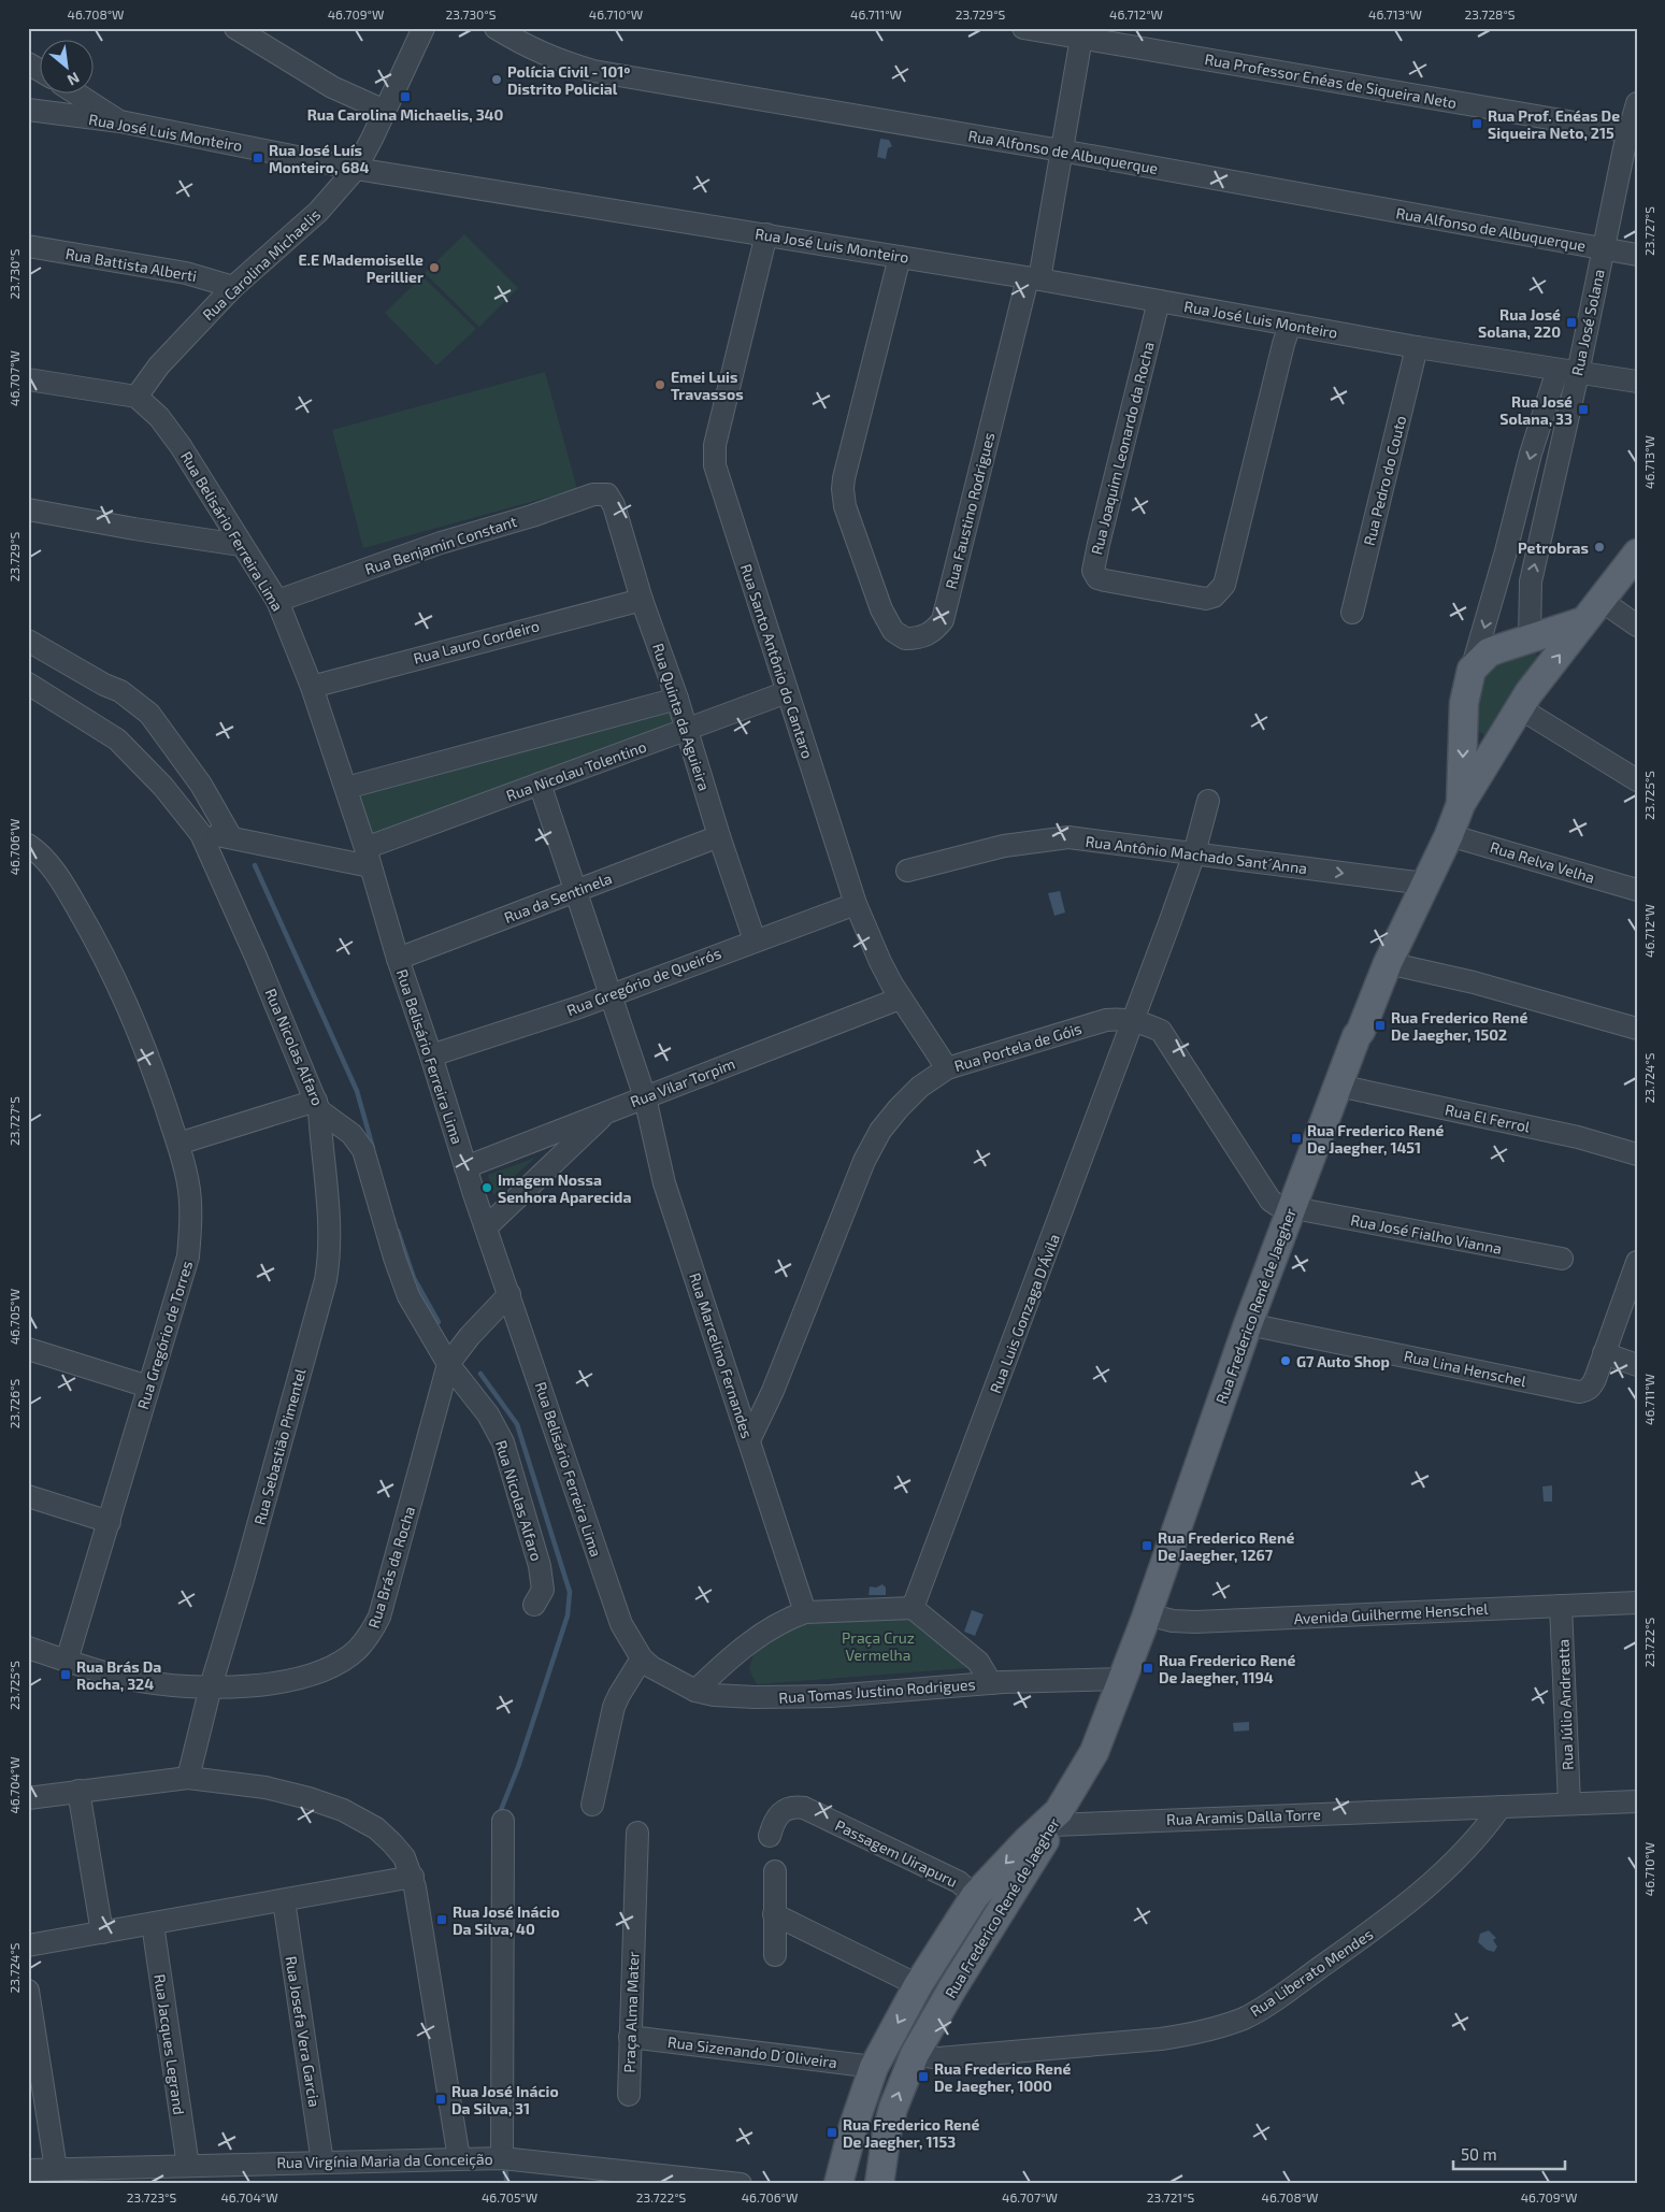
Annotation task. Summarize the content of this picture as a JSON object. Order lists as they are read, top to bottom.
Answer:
{
  "streets": {
    "main road": ["Rua Frederico René de Jaegher"],
    "street": [
      "Rua Professor Enéas de Siqueira Neto",
      "Rua José Luis Monteiro",
      "Rua Alfonso de Albuquerque",
      "Rua Battista Alberti",
      "Rua Carolina Michaelis",
      "Rua José Solana",
      "Rua Joaquim Leonardo da Rocha",
      "Rua Pedro do Couto",
      "Rua Faustino Rodrigues",
      "Rua Belisário Ferreira Lima",
      "Rua Benjamin Constant",
      "Rua Lauro Cordeiro",
      "Rua Santo Antônio do Cantaro",
      "Rua Quinta da Aguieira",
      "Rua Nicolau Tolentino",
      "Rua Antônio Machado Sant´Anna",
      "Rua Relva Velha",
      "Rua da Sentinela",
      "Rua Gregório de Queirós",
      "Rua Nicolas Alfaro",
      "Rua Portela de Góis",
      "Rua Vilar Torpim",
      "Rua El Ferrol",
      "Rua José Fialho Vianna",
      "Rua Luis Gonzaga D'Ávila",
      "Rua Gregório de Torres",
      "Rua Marcelino Fernandes",
      "Rua Lina Henschel",
      "Rua Sebastião Pimentel",
      "Rua Brás da Rocha",
      "Avenida Guilherme Henschel",
      "Rua Tomas Justino Rodrigues",
      "Rua Júlio Andreatta",
      "Rua Aramis Dalla Torre",
      "Passagem Uirapuru",
      "Rua Liberato Mendes",
      "Praça Alma Mater",
      "Rua Josefa Vera Garcia",
      "Rua Jacques Legrand",
      "Rua Sizenando D´Oliveira",
      "Rua Virgínia Maria da Conceição"
    ]
  },
  "crossings": [
    ["Rua Professor Enéas de Siqueira Neto", "Rua José Solana"],
    ["Rua Professor Enéas de Siqueira Neto", "Rua Faustino Rodrigues"],
    ["Rua José Luis Monteiro", "Rua Carolina Michaelis"],
    ["Rua José Luis Monteiro", "Rua José Solana"],
    ["Rua José Luis Monteiro", "Rua Joaquim Leonardo da Rocha"],
    ["Rua José Luis Monteiro", "Rua Pedro do Couto"],
    ["Rua José Luis Monteiro", "Rua Faustino Rodrigues"],
    ["Rua José Luis Monteiro", "Rua Santo Antônio do Cantaro"],
    ["Rua Alfonso de Albuquerque", "Rua José Solana"],
    ["Rua Alfonso de Albuquerque", "Rua Faustino Rodrigues"],
    ["Rua Battista Alberti", "Rua Carolina Michaelis"],
    ["Rua Carolina Michaelis", "Rua Belisário Ferreira Lima"],
    ["Rua Belisário Ferreira Lima", "Rua Benjamin Constant"],
    ["Rua Belisário Ferreira Lima", "Rua Lauro Cordeiro"],
    ["Rua Belisário Ferreira Lima", "Rua Nicolau Tolentino"],
    ["Rua Belisário Ferreira Lima", "Rua da Sentinela"],
    ["Rua Belisário Ferreira Lima", "Rua Gregório de Queirós"],
    ["Rua Belisário Ferreira Lima", "Rua Vilar Torpim"],
    ["Rua Belisário Ferreira Lima", "Rua Brás da Rocha"],
    ["Rua Belisário Ferreira Lima", "Rua Tomas Justino Rodrigues"],
    ["Rua Benjamin Constant", "Rua Quinta da Aguieira"],
    ["Rua Lauro Cordeiro", "Rua Quinta da Aguieira"],
    ["Rua Santo Antônio do Cantaro", "Rua Nicolau Tolentino"],
    ["Rua Santo Antônio do Cantaro", "Rua Gregório de Queirós"],
    ["Rua Santo Antônio do Cantaro", "Rua Portela de Góis"],
    ["Rua Santo Antônio do Cantaro", "Rua Vilar Torpim"],
    ["Rua Quinta da Aguieira", "Rua Nicolau Tolentino"],
    ["Rua Quinta da Aguieira", "Rua da Sentinela"],
    ["Rua Quinta da Aguieira", "Rua Gregório de Queirós"],
    ["Rua Nicolau Tolentino", "Rua Marcelino Fernandes"],
    ["Rua Antônio Machado Sant´Anna", "Rua Frederico René de Jaegher"],
    ["Rua Antônio Machado Sant´Anna", "Rua Luis Gonzaga D'Ávila"],
    ["Rua Relva Velha", "Rua Frederico René de Jaegher"],
    ["Rua da Sentinela", "Rua Marcelino Fernandes"],
    ["Rua Gregório de Queirós", "Rua Marcelino Fernandes"],
    ["Rua Nicolas Alfaro", "Rua Sebastião Pimentel"],
    ["Rua Nicolas Alfaro", "Rua Brás da Rocha"],
    ["Rua Portela de Góis", "Rua José Fialho Vianna"],
    ["Rua Portela de Góis", "Rua Frederico René de Jaegher"],
    ["Rua Portela de Góis", "Rua Luis Gonzaga D'Ávila"],
    ["Rua Portela de Góis", "Rua Marcelino Fernandes"],
    ["Rua Vilar Torpim", "Rua Marcelino Fernandes"],
    ["Rua El Ferrol", "Rua Frederico René de Jaegher"],
    ["Rua José Fialho Vianna", "Rua Frederico René de Jaegher"],
    ["Rua Frederico René de Jaegher", "Rua Lina Henschel"],
    ["Rua Frederico René de Jaegher", "Avenida Guilherme Henschel"],
    ["Rua Frederico René de Jaegher", "Rua Tomas Justino Rodrigues"],
    ["Rua Frederico René de Jaegher", "Rua Aramis Dalla Torre"],
    ["Rua Frederico René de Jaegher", "Passagem Uirapuru"],
    ["Rua Frederico René de Jaegher", "Rua Liberato Mendes"],
    ["Rua Frederico René de Jaegher", "Rua Sizenando D´Oliveira"],
    ["Rua Gregório de Torres", "Rua Brás da Rocha"],
    ["Rua Sebastião Pimentel", "Rua Brás da Rocha"],
    ["Avenida Guilherme Henschel", "Rua Júlio Andreatta"],
    ["Rua Júlio Andreatta", "Rua Aramis Dalla Torre"],
    ["Rua Aramis Dalla Torre", "Rua Liberato Mendes"],
    ["Praça Alma Mater", "Rua Sizenando D´Oliveira"],
    ["Rua Josefa Vera Garcia", "Rua Virgínia Maria da Conceição"],
    ["Rua Jacques Legrand", "Rua Virgínia Maria da Conceição"]
  ],
  "one_way": ["Rua Antônio Machado Sant´Anna"],
  "parks": ["Praça Cruz Vermelha"],
  "places": {
    "other": [
      "Polícia Civil - 101º Distrito Policial",
      "E.E Mademoiselle Perillier",
      "Emei Luis Travassos",
      "Petrobras",
      "Imagem Nossa Senhora Aparecida",
      "G7 Auto Shop"
    ],
    "transit": [
      "Rua Carolina Michaelis, 340",
      "Rua Prof. Enéas De Siqueira Neto, 215",
      "Rua José Luís Monteiro, 684",
      "Rua José Solana, 220",
      "Rua José Solana, 33",
      "Rua Frederico René De Jaegher, 1502",
      "Rua Frederico René De Jaegher, 1451",
      "Rua Frederico René De Jaegher, 1267",
      "Rua Frederico René De Jaegher, 1194",
      "Rua Brás Da Rocha, 324",
      "Rua José Inácio Da Silva, 40",
      "Rua Frederico René De Jaegher, 1000",
      "Rua José Inácio Da Silva, 31",
      "Rua Frederico René De Jaegher, 1153"
    ]
  },
  "scale_bar": "50 m",
  "north": "bottom right",
  "coordinates": [
    "46.708°W",
    "46.709°W",
    "23.730°S",
    "46.710°W",
    "46.711°W",
    "23.729°S",
    "46.712°W",
    "46.713°W",
    "23.728°S",
    "23.727°S",
    "46.707°W",
    "23.725°S",
    "46.706°W",
    "23.724°S",
    "46.705°W",
    "23.726°S",
    "23.722°S",
    "46.704°W",
    "23.723°S",
    "23.721°S"
  ]
}
